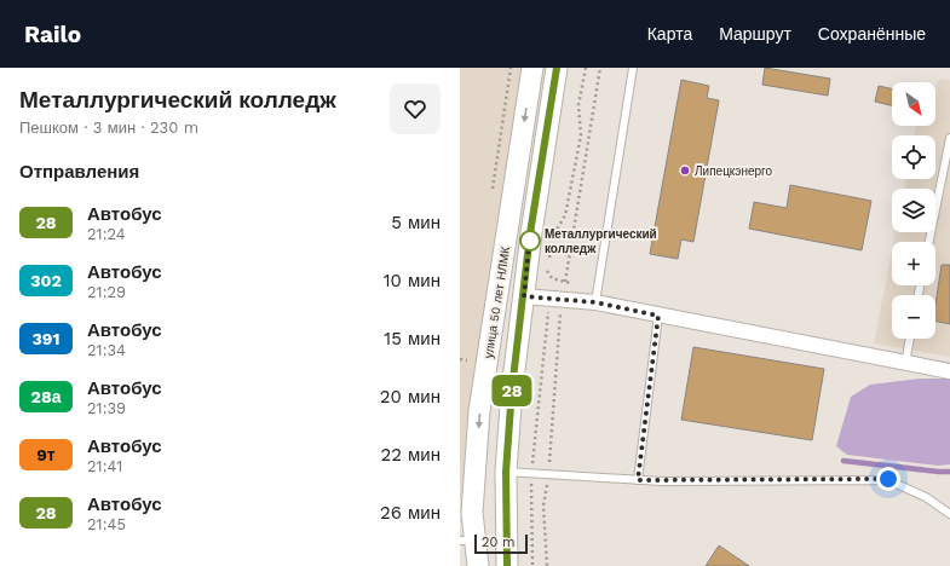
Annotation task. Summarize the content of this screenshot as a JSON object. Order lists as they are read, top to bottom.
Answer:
{
  "streets": {
    "main road": ["улица 50 лет НЛМК"]
  },
  "places": ["Липецкэнерго", "Металлургический колледж"],
  "lines": ["bus line 28"],
  "scale_bar": "20 m",
  "north": "bottom right",
  "page": {
    "header": "Railo",
    "nav": ["Карта", "Маршрут", "Сохранённые"],
    "heading": [
      ["Металлургический колледж", "Пешком · 3 мин · 230 m"],
      "Отправления"
    ],
    "on_map": "28",
    "map_buttons": ["+", "−"],
    "list": [
      {
        "mark": "28",
        "name": "Автобус",
        "note": "21:24",
        "value": "5 мин"
      },
      {
        "mark": "302",
        "name": "Автобус",
        "note": "21:29",
        "value": "10 мин"
      },
      {
        "mark": "391",
        "name": "Автобус",
        "note": "21:34",
        "value": "15 мин"
      },
      {
        "mark": "28а",
        "name": "Автобус",
        "note": "21:39",
        "value": "20 мин"
      },
      {
        "mark": "9т",
        "name": "Автобус",
        "note": "21:41",
        "value": "22 мин"
      },
      {
        "mark": "28",
        "name": "Автобус",
        "note": "21:45",
        "value": "26 мин"
      }
    ],
    "scale": "20 m"
  }
}
